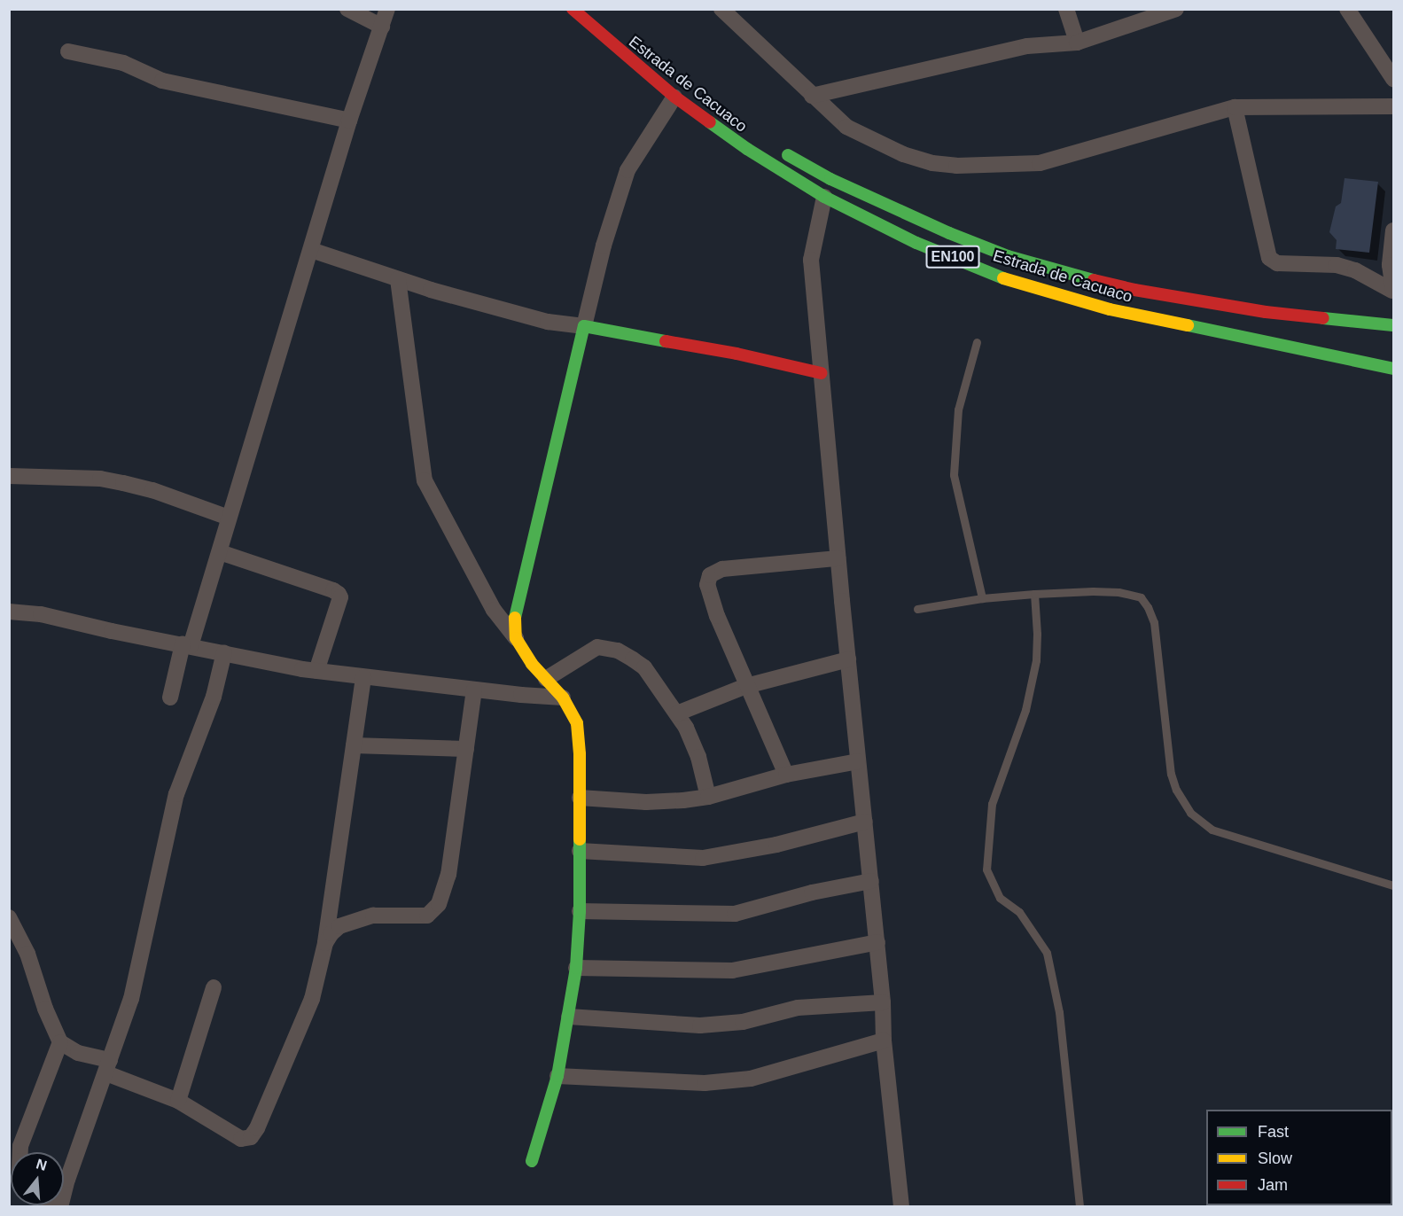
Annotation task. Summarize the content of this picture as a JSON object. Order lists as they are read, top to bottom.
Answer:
{
  "streets": {
    "main road": ["Estrada de Cacuaco", "EN100"]
  },
  "legend": ["Fast", "Slow", "Jam"],
  "north": "top"
}
